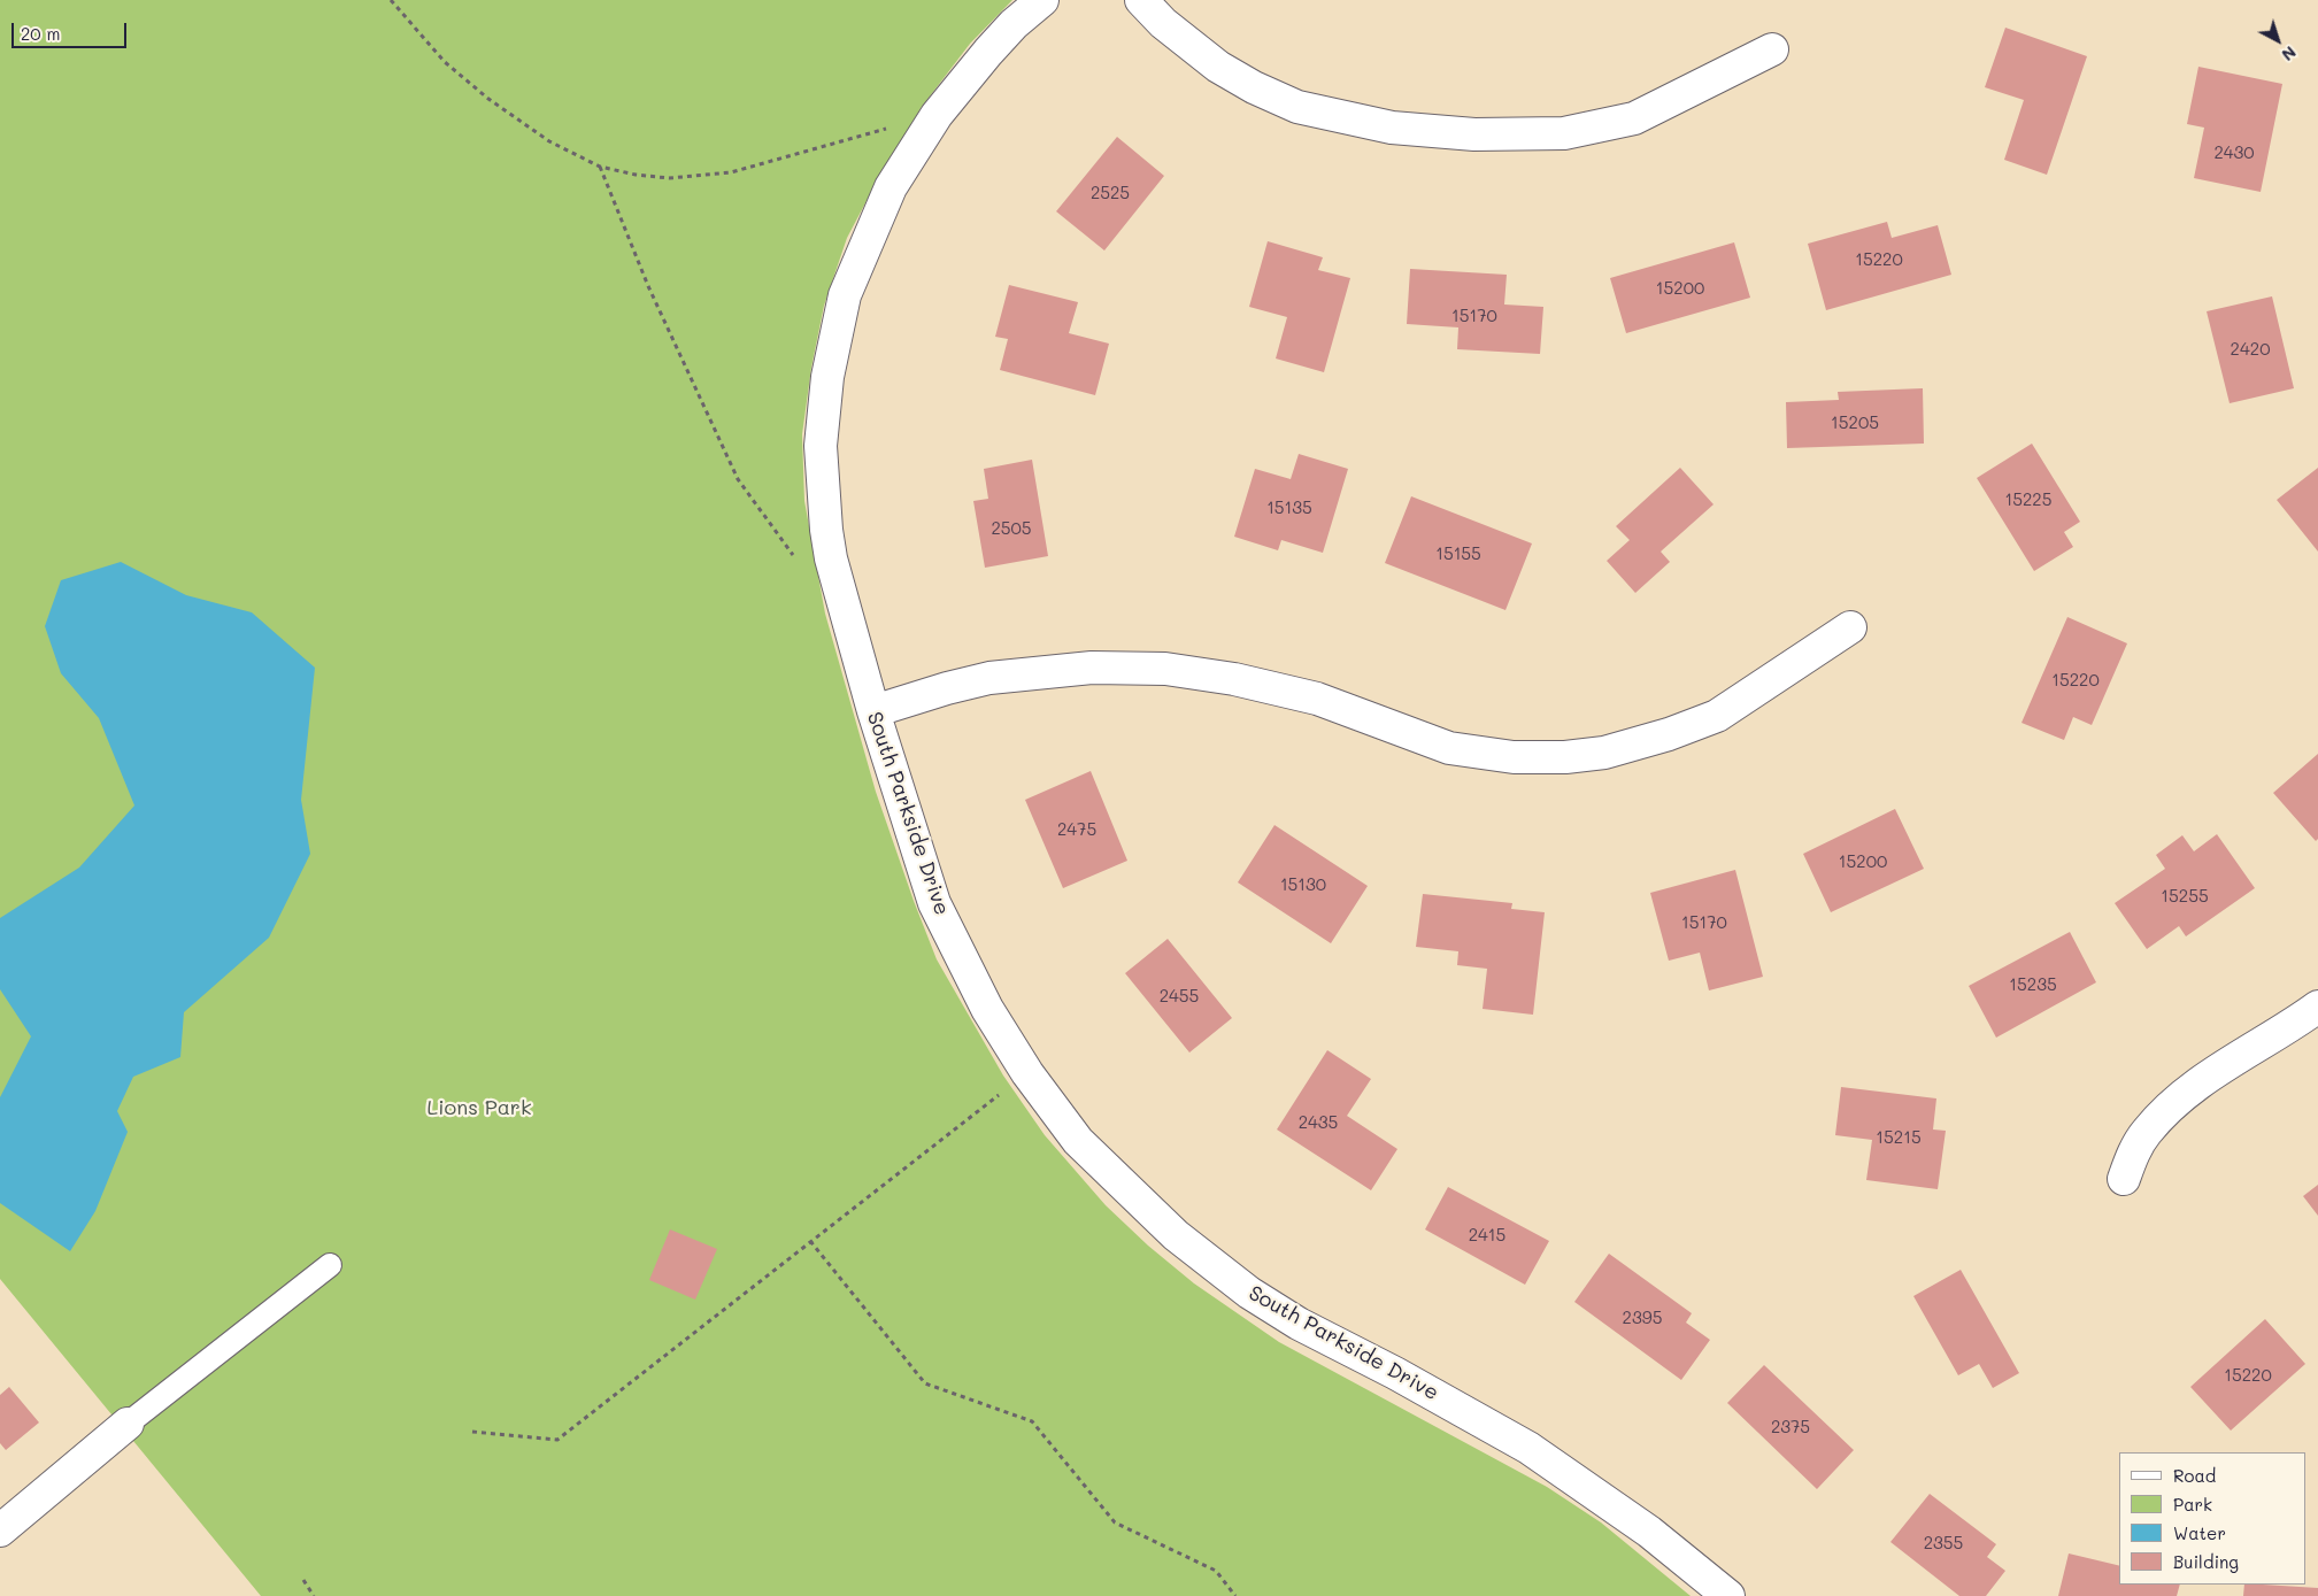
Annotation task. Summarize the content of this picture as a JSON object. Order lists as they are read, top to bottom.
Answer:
{
  "streets": {
    "street": ["South Parkside Drive"]
  },
  "parks": ["Lions Park"],
  "house_numbers": [
    "2430",
    "2525",
    "15220",
    "15200",
    "15170",
    "2420",
    "15205",
    "15225",
    "15135",
    "2505",
    "15155",
    "15220",
    "2475",
    "15200",
    "15130",
    "15255",
    "15170",
    "15235",
    "2455",
    "2435",
    "15215",
    "2415",
    "2395",
    "15220",
    "2375",
    "2355"
  ],
  "legend": [
    "Road",
    "Park",
    "Water",
    "Building"
  ],
  "scale_bar": "20 m",
  "north": "bottom right"
}
